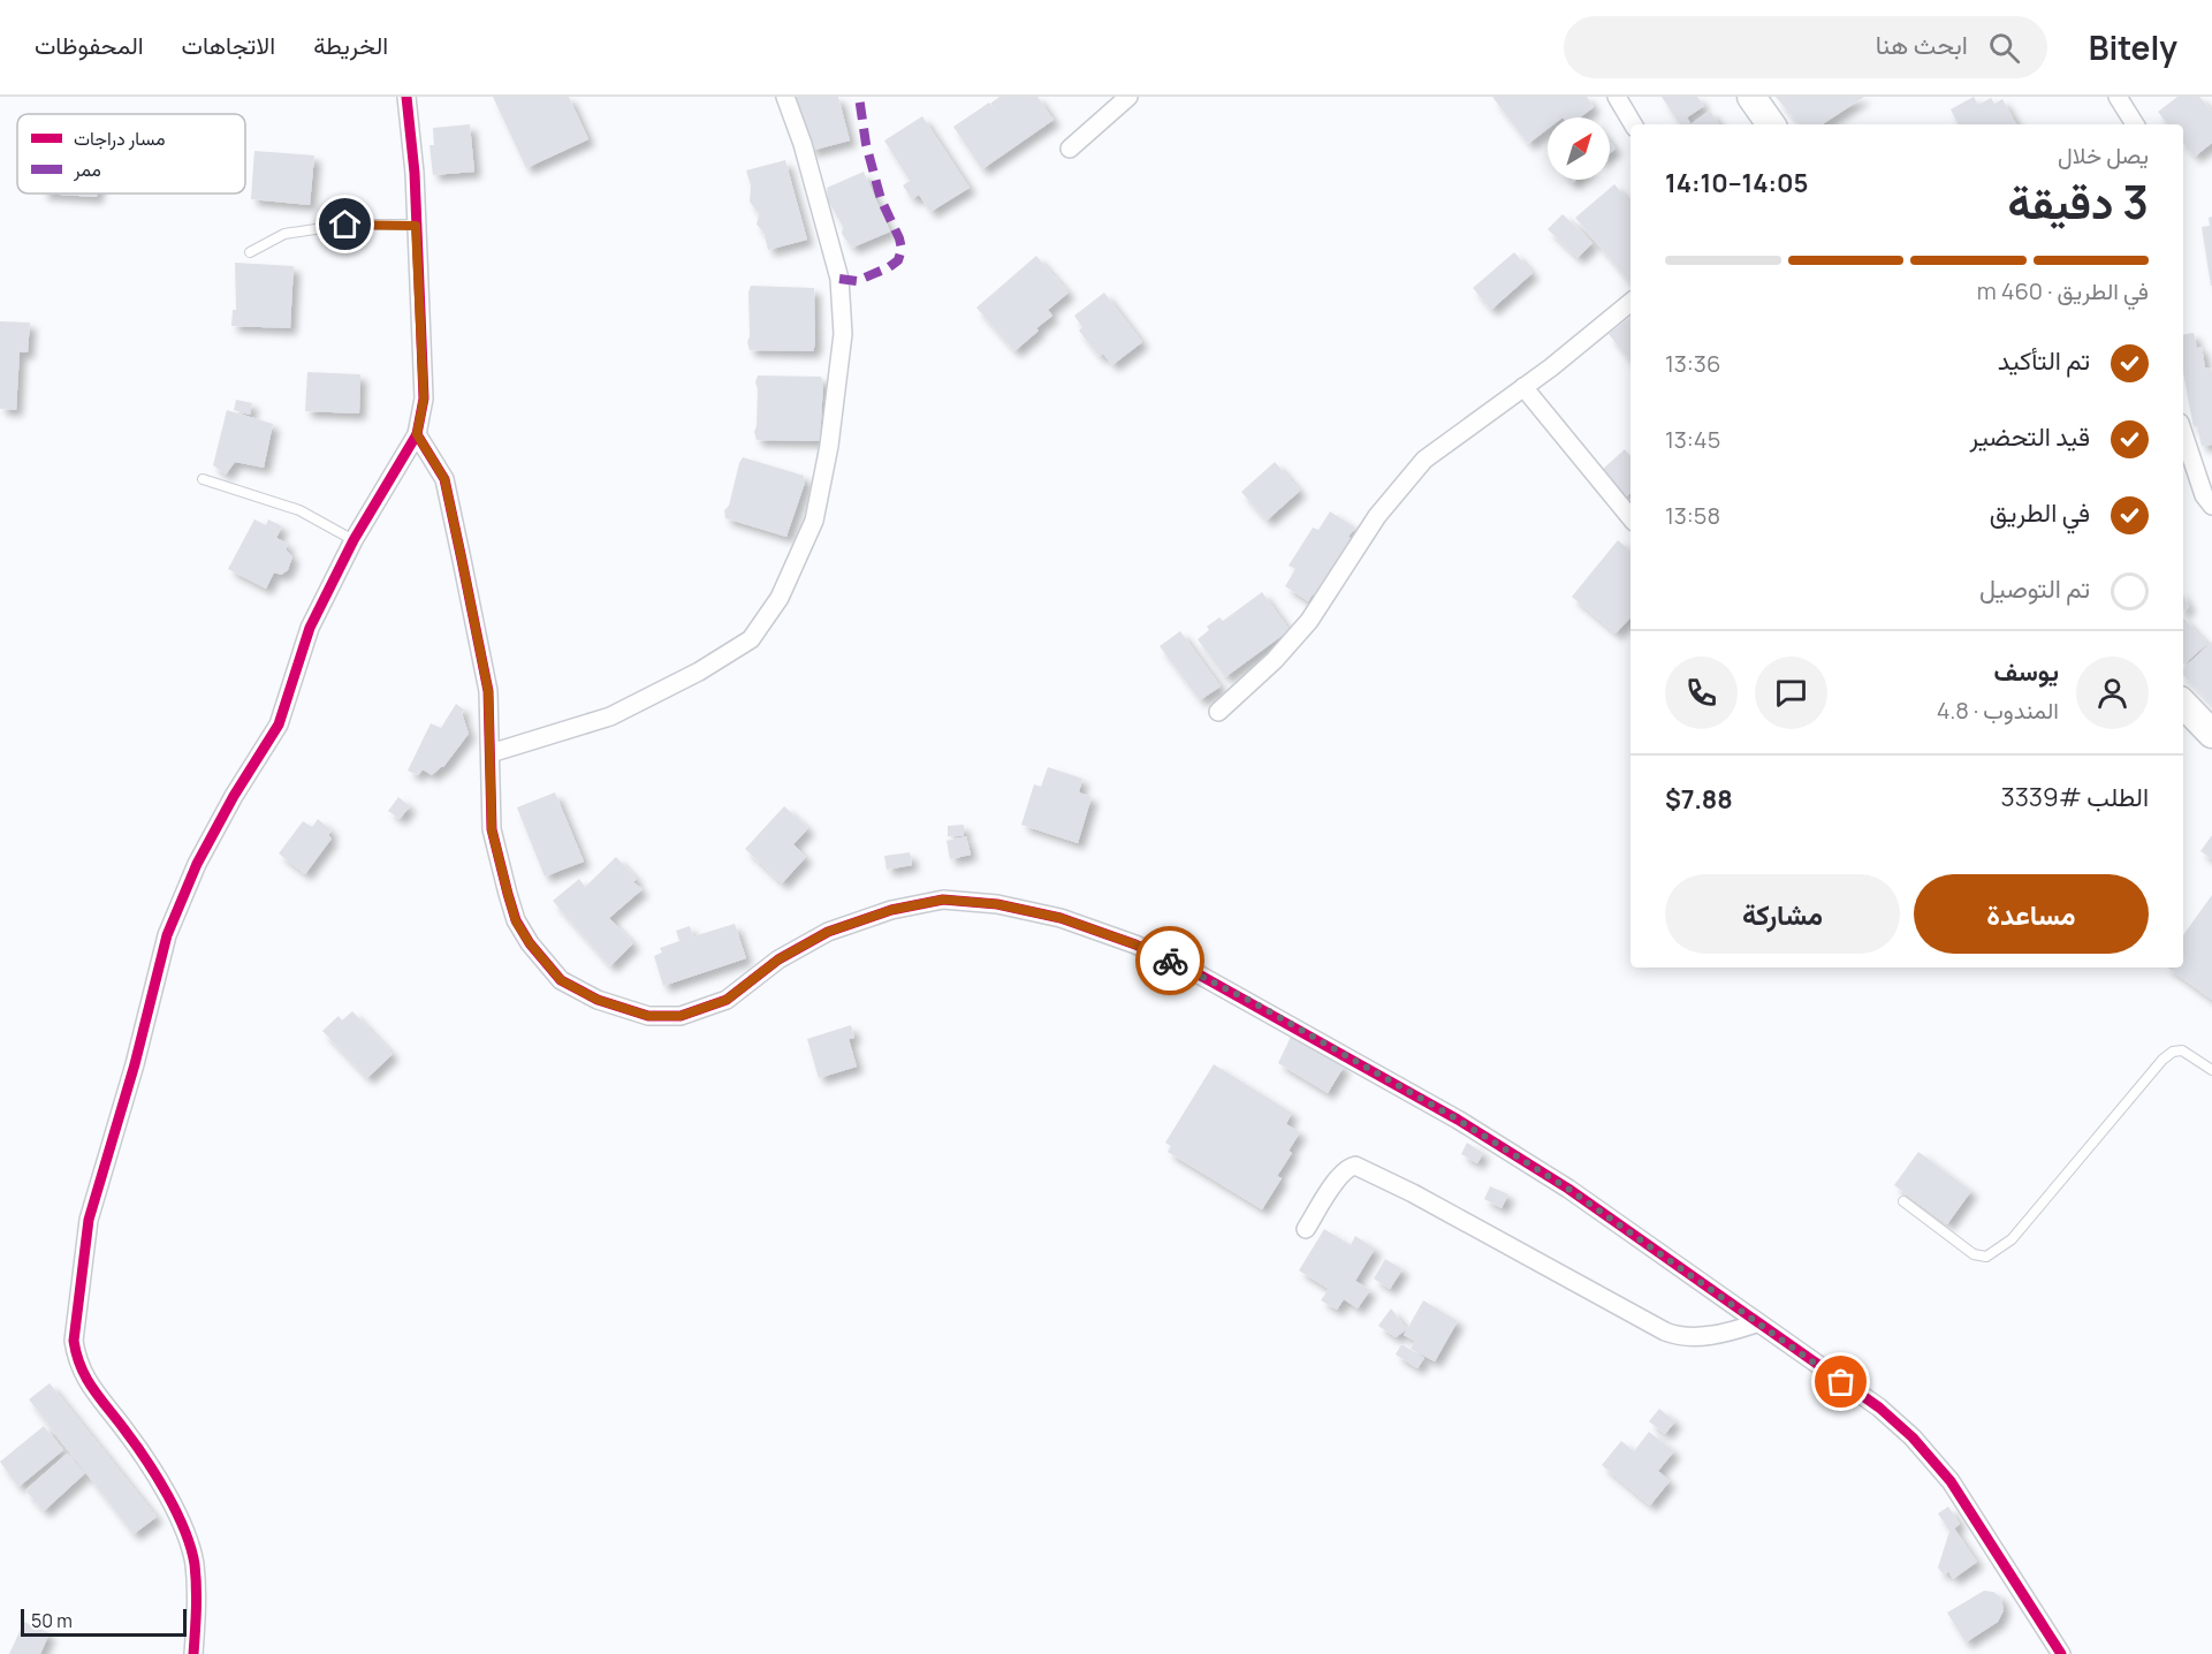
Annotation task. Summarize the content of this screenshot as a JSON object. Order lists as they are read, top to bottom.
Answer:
{
  "legend": ["مسار دراجات", "ممر"],
  "scale_bar": "50 m",
  "north": "top right",
  "page": {
    "header": "Bitely",
    "search": "ابحث هنا",
    "nav": ["الخريطة", "الاتجاهات", "المحفوظات"],
    "heading": ["3 دقيقة", "يصل خلال", "14:05–14:10"],
    "panel": [
      "يوسف",
      "المندوب · 4.8",
      "الطلب #3339",
      "$7.88"
    ],
    "bar": "في الطريق · 460 m",
    "list": [
      ["تم التأكيد", "13:36"],
      ["قيد التحضير", "13:45"],
      ["في الطريق", "13:58"],
      "تم التوصيل"
    ],
    "buttons": ["مساعدة", "مشاركة"],
    "scale": "50 m"
  }
}
